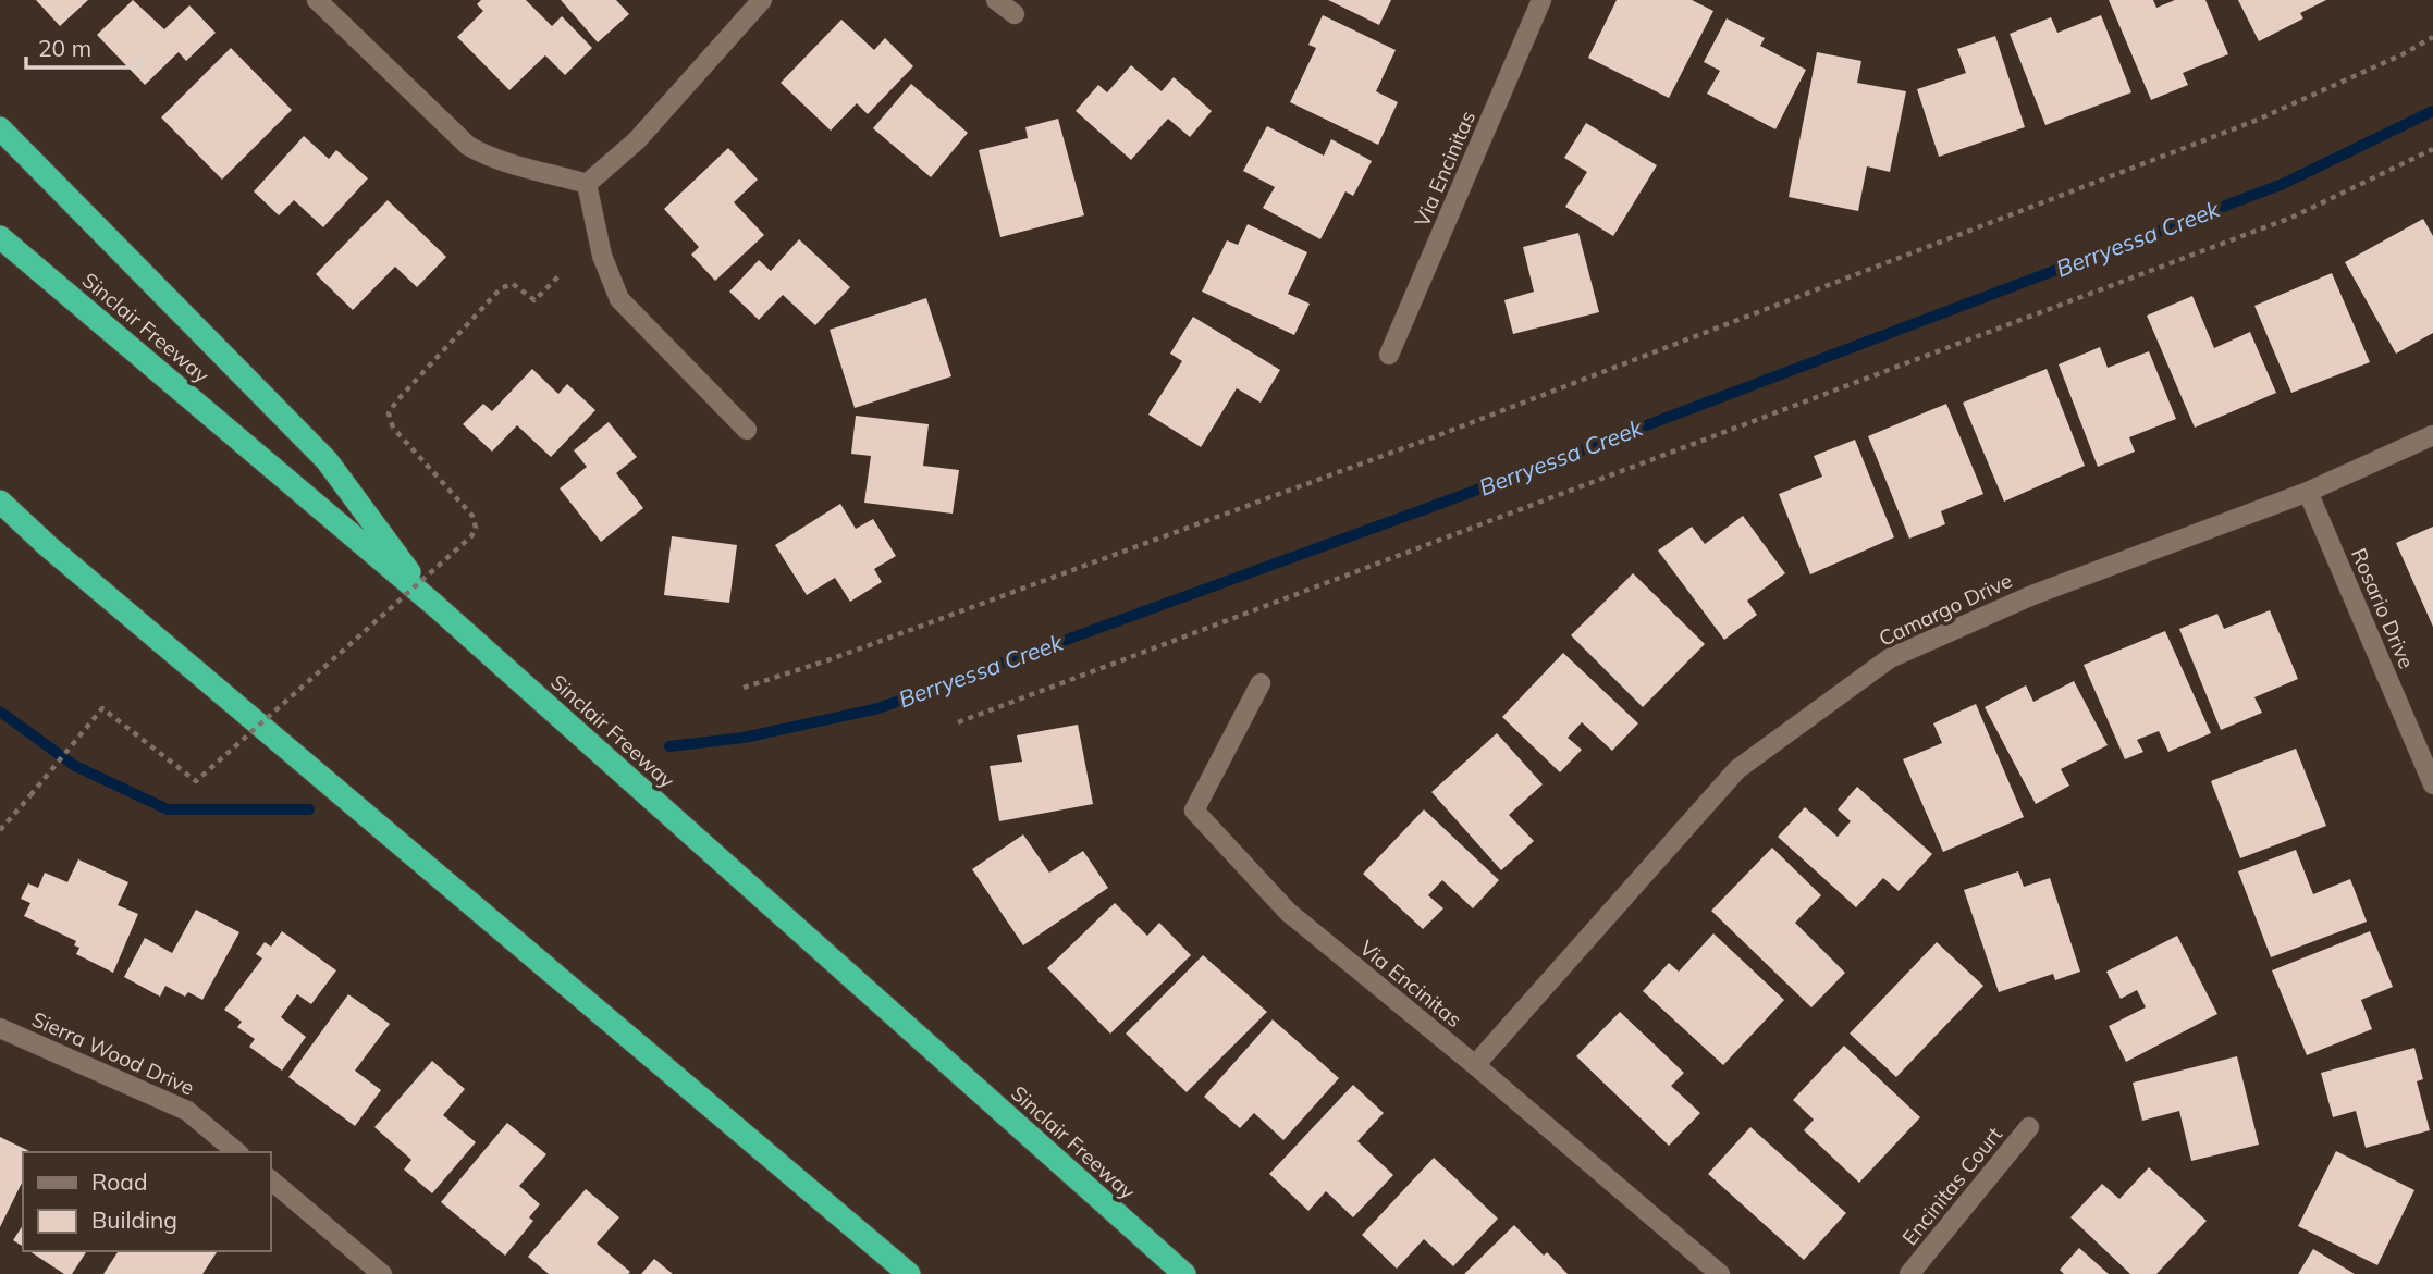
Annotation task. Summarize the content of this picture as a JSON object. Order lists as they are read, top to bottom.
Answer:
{
  "streets": {
    "highway": ["Sinclair Freeway"],
    "street": [
      "Via Encinitas",
      "Rosario Drive",
      "Camargo Drive",
      "Sierra Wood Drive",
      "Encinitas Court"
    ]
  },
  "crossings": [
    ["Via Encinitas", "Camargo Drive"],
    ["Rosario Drive", "Camargo Drive"]
  ],
  "water": ["Berryessa Creek"],
  "legend": ["Road", "Building"],
  "scale_bar": "20 m"
}
